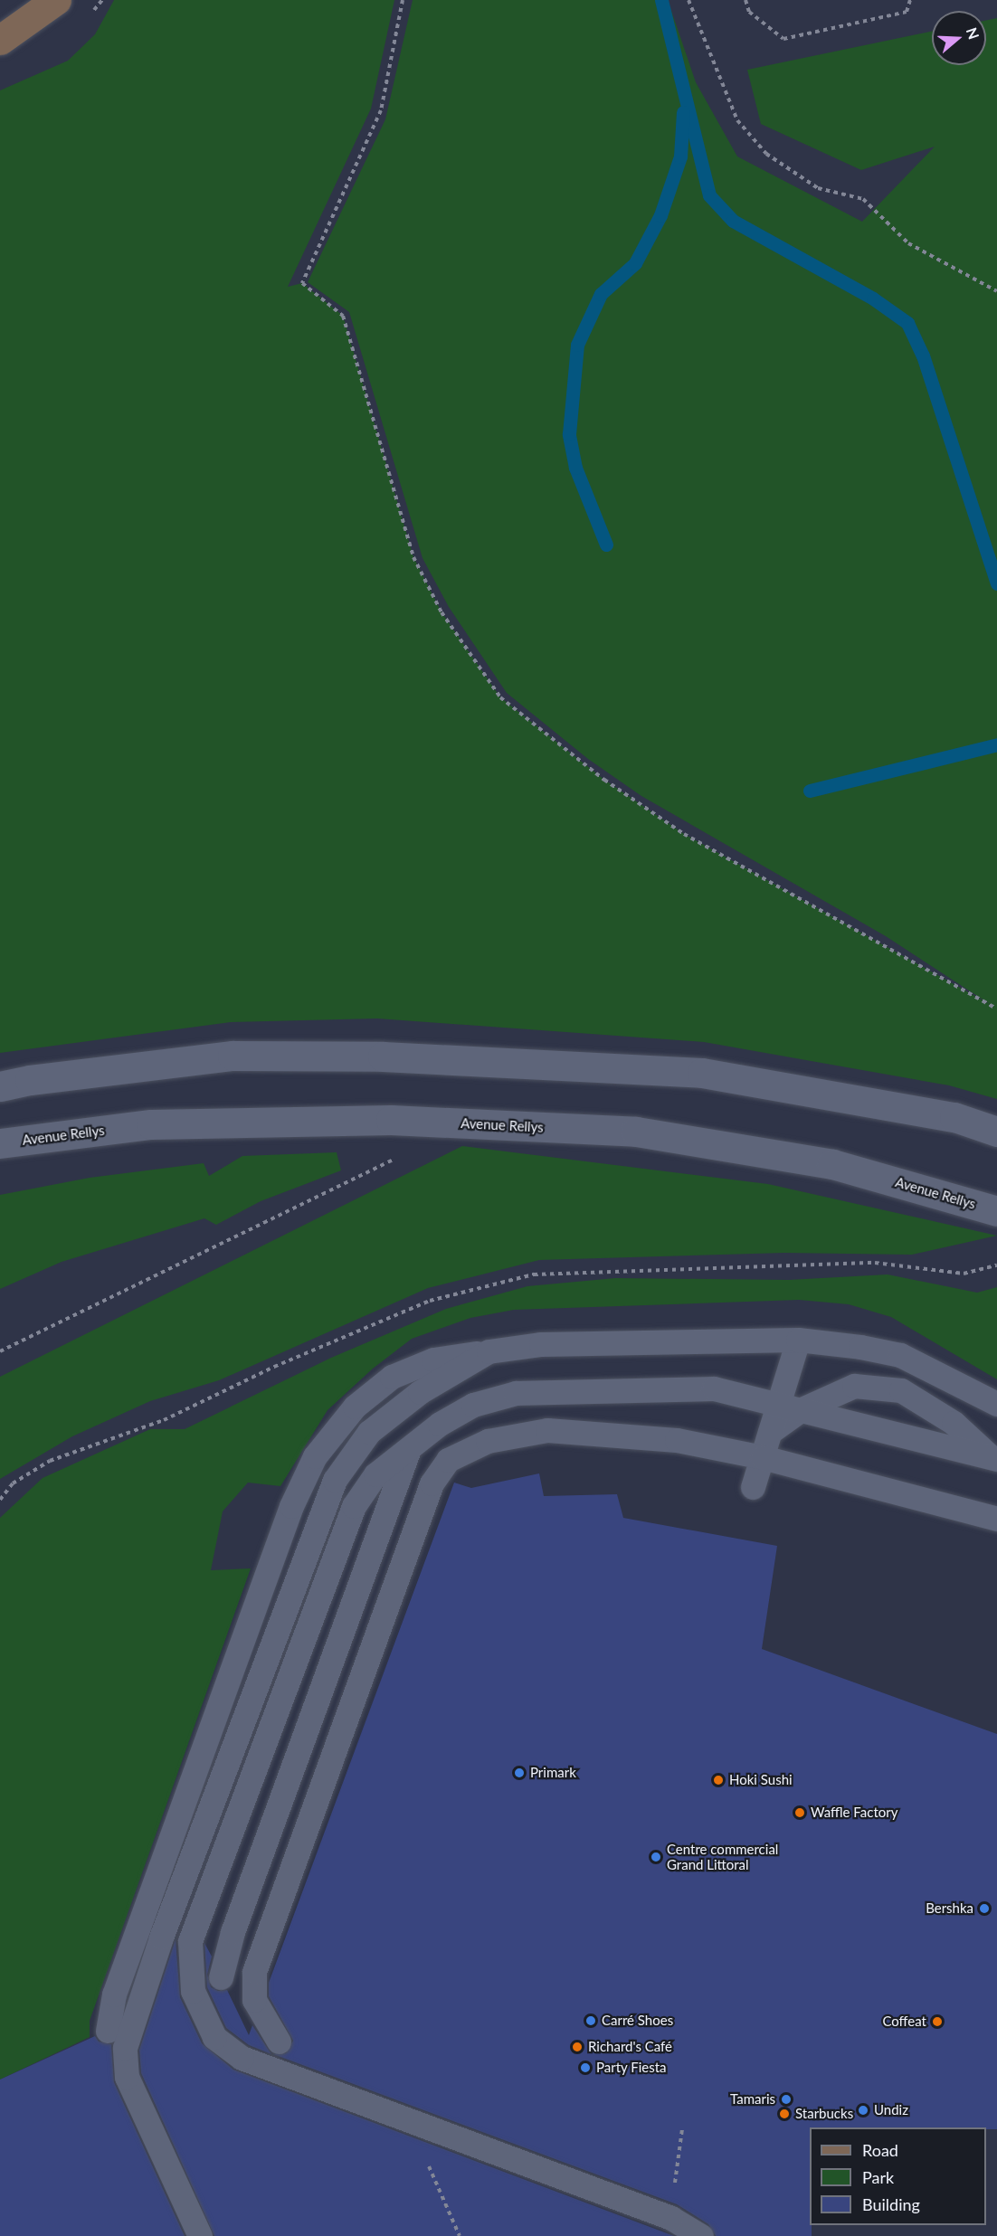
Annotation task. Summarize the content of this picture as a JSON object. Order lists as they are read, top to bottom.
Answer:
{
  "streets": {
    "street": ["Avenue Rellys"]
  },
  "places": [
    "Primark",
    "Hoki Sushi",
    "Waffle Factory",
    "Centre commercial Grand Littoral",
    "Bershka",
    "Carré Shoes",
    "Coffeat",
    "Richard's Café",
    "Party Fiesta",
    "Tamaris",
    "Undiz",
    "Starbucks"
  ],
  "legend": ["Road", "Park", "Building"],
  "north": "right"
}
